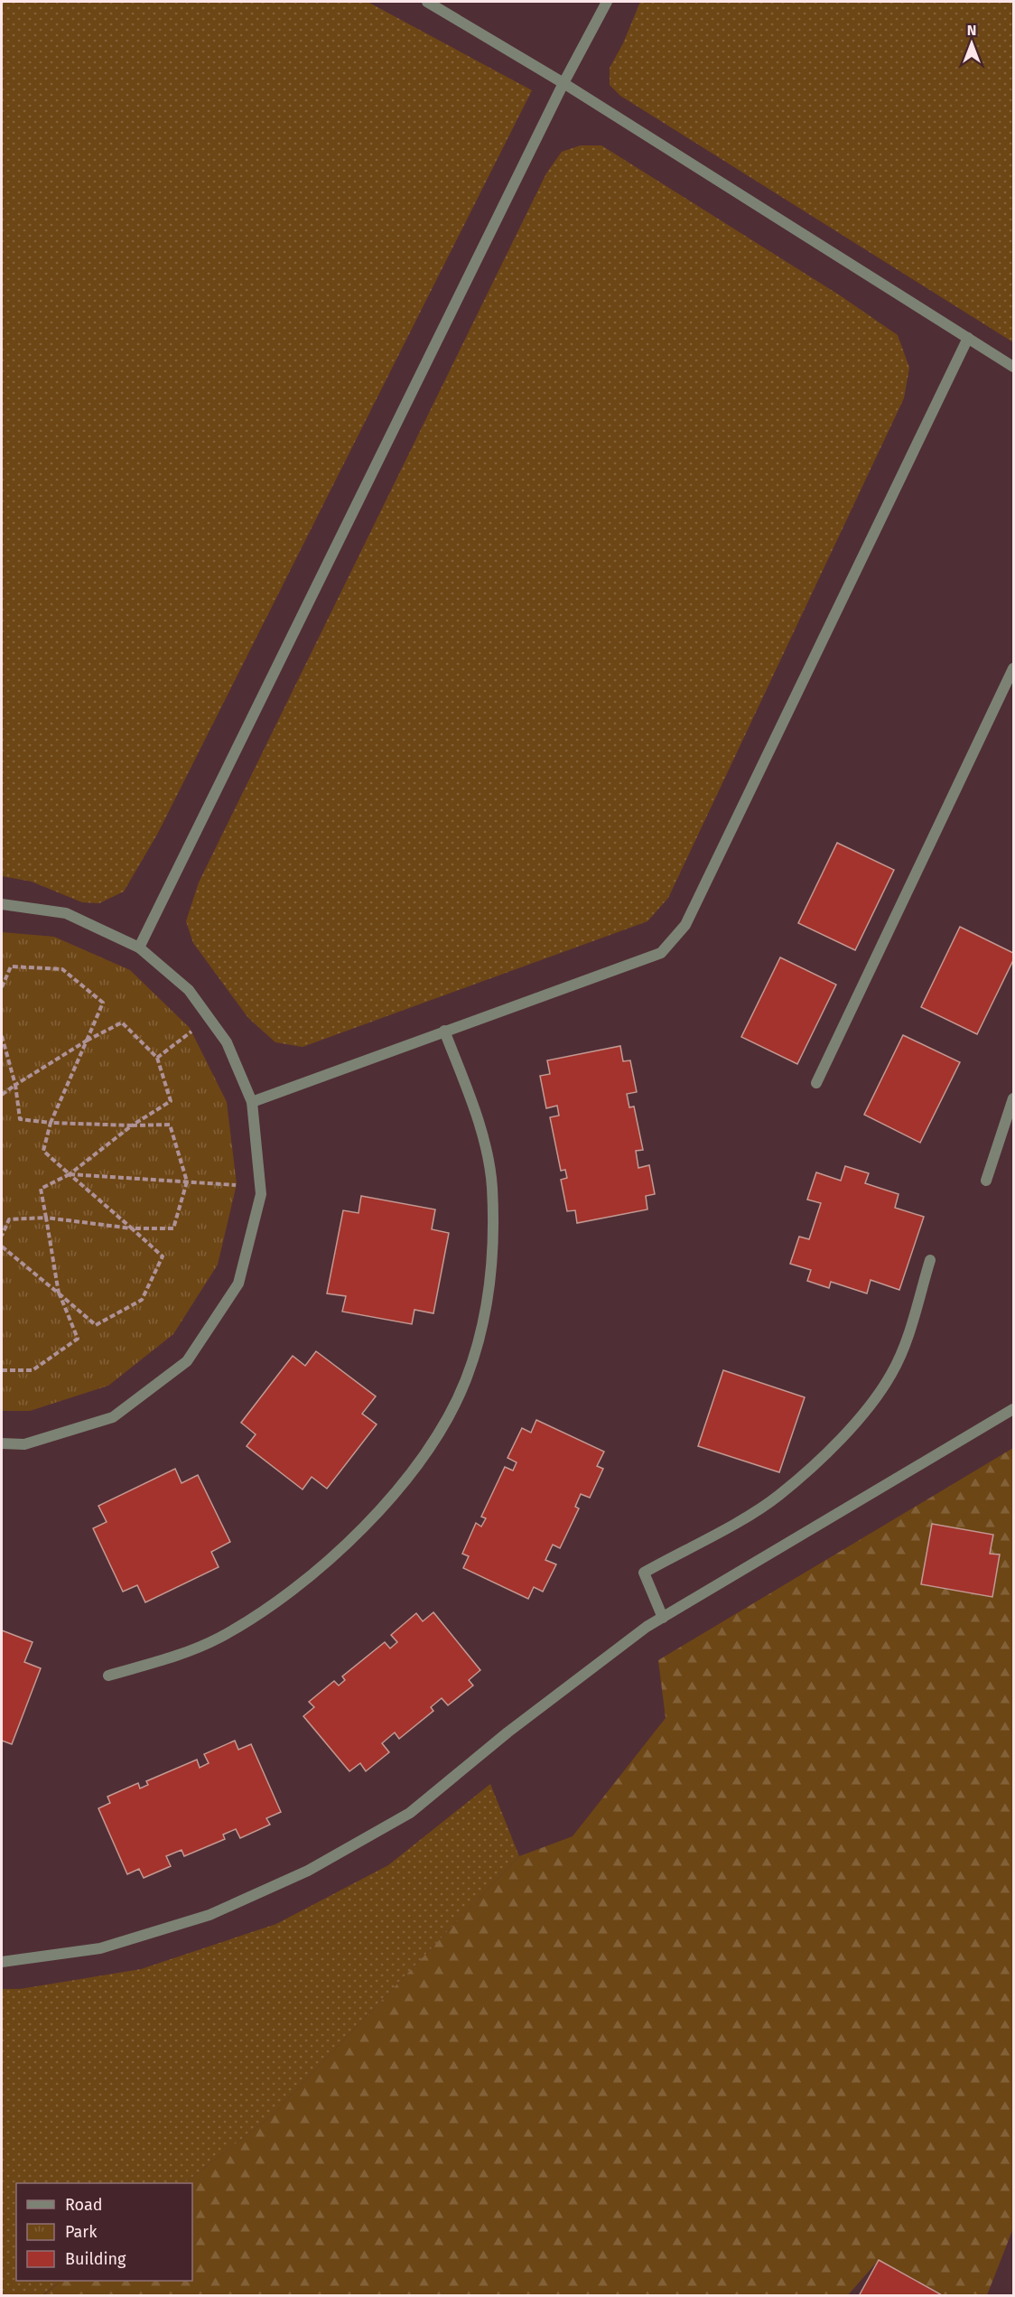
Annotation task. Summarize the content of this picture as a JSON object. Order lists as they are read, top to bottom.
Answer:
{
  "legend": ["Road", "Park", "Building"],
  "north": "top"
}
